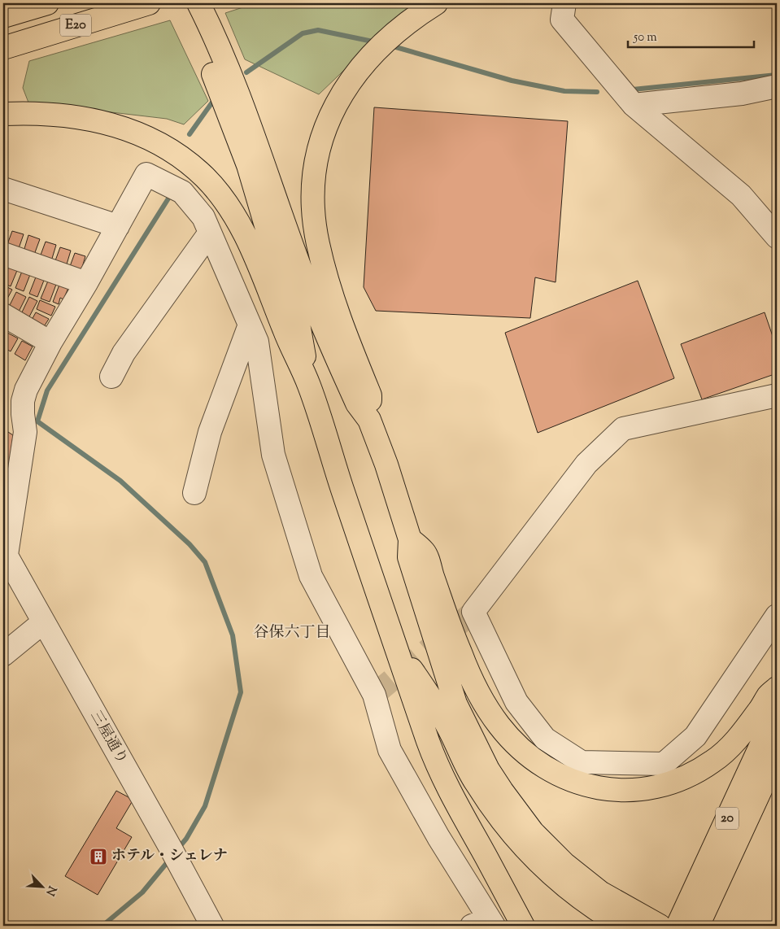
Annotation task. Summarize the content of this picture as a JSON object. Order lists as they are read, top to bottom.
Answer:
{
  "streets": {
    "highway": ["E20", "20"],
    "street": ["三屋通り"]
  },
  "districts": ["谷保六丁目"],
  "places": {
    "building": ["ホテル・シェレナ"]
  },
  "scale_bar": "50 m",
  "north": "bottom right"
}
